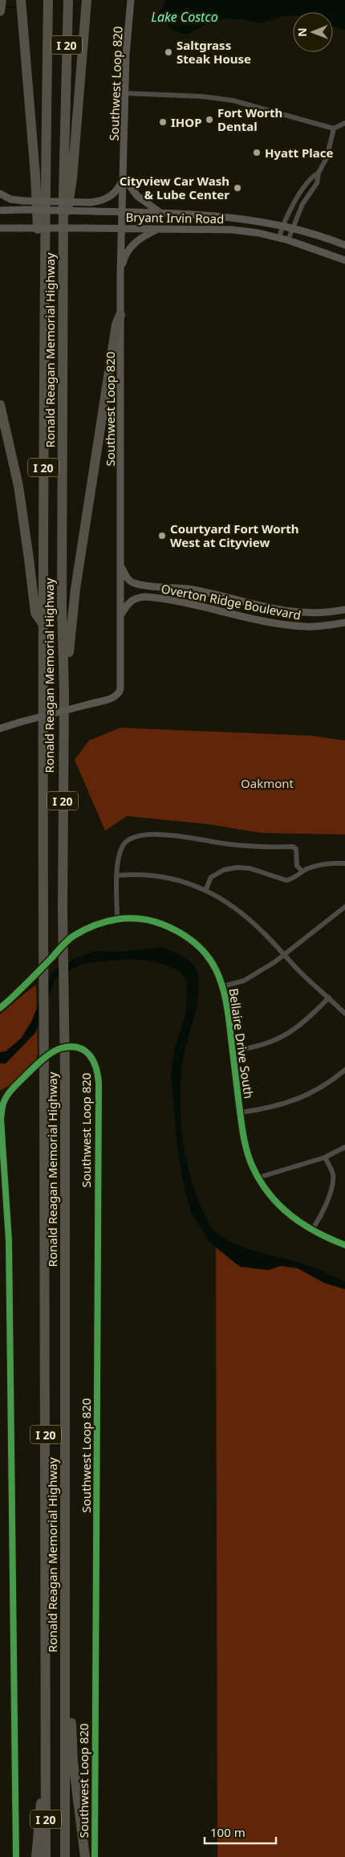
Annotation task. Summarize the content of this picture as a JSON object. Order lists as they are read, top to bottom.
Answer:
{
  "streets": {
    "highway": ["I 20", "Ronald Reagan Memorial Highway"],
    "street": [
      "Southwest Loop 820",
      "Bryant Irvin Road",
      "Overton Ridge Boulevard",
      "Bellaire Drive South"
    ]
  },
  "crossings": [
    ["Southwest Loop 820", "Bryant Irvin Road"],
    ["Southwest Loop 820", "Overton Ridge Boulevard"]
  ],
  "water": ["Lake Costco"],
  "parks": ["Oakmont"],
  "places": [
    "Saltgrass Steak House",
    "Fort Worth Dental",
    "IHOP",
    "Hyatt Place",
    "Cityview Car Wash & Lube Center",
    "Courtyard Fort Worth West at Cityview"
  ],
  "scale_bar": "100 m",
  "north": "left"
}
